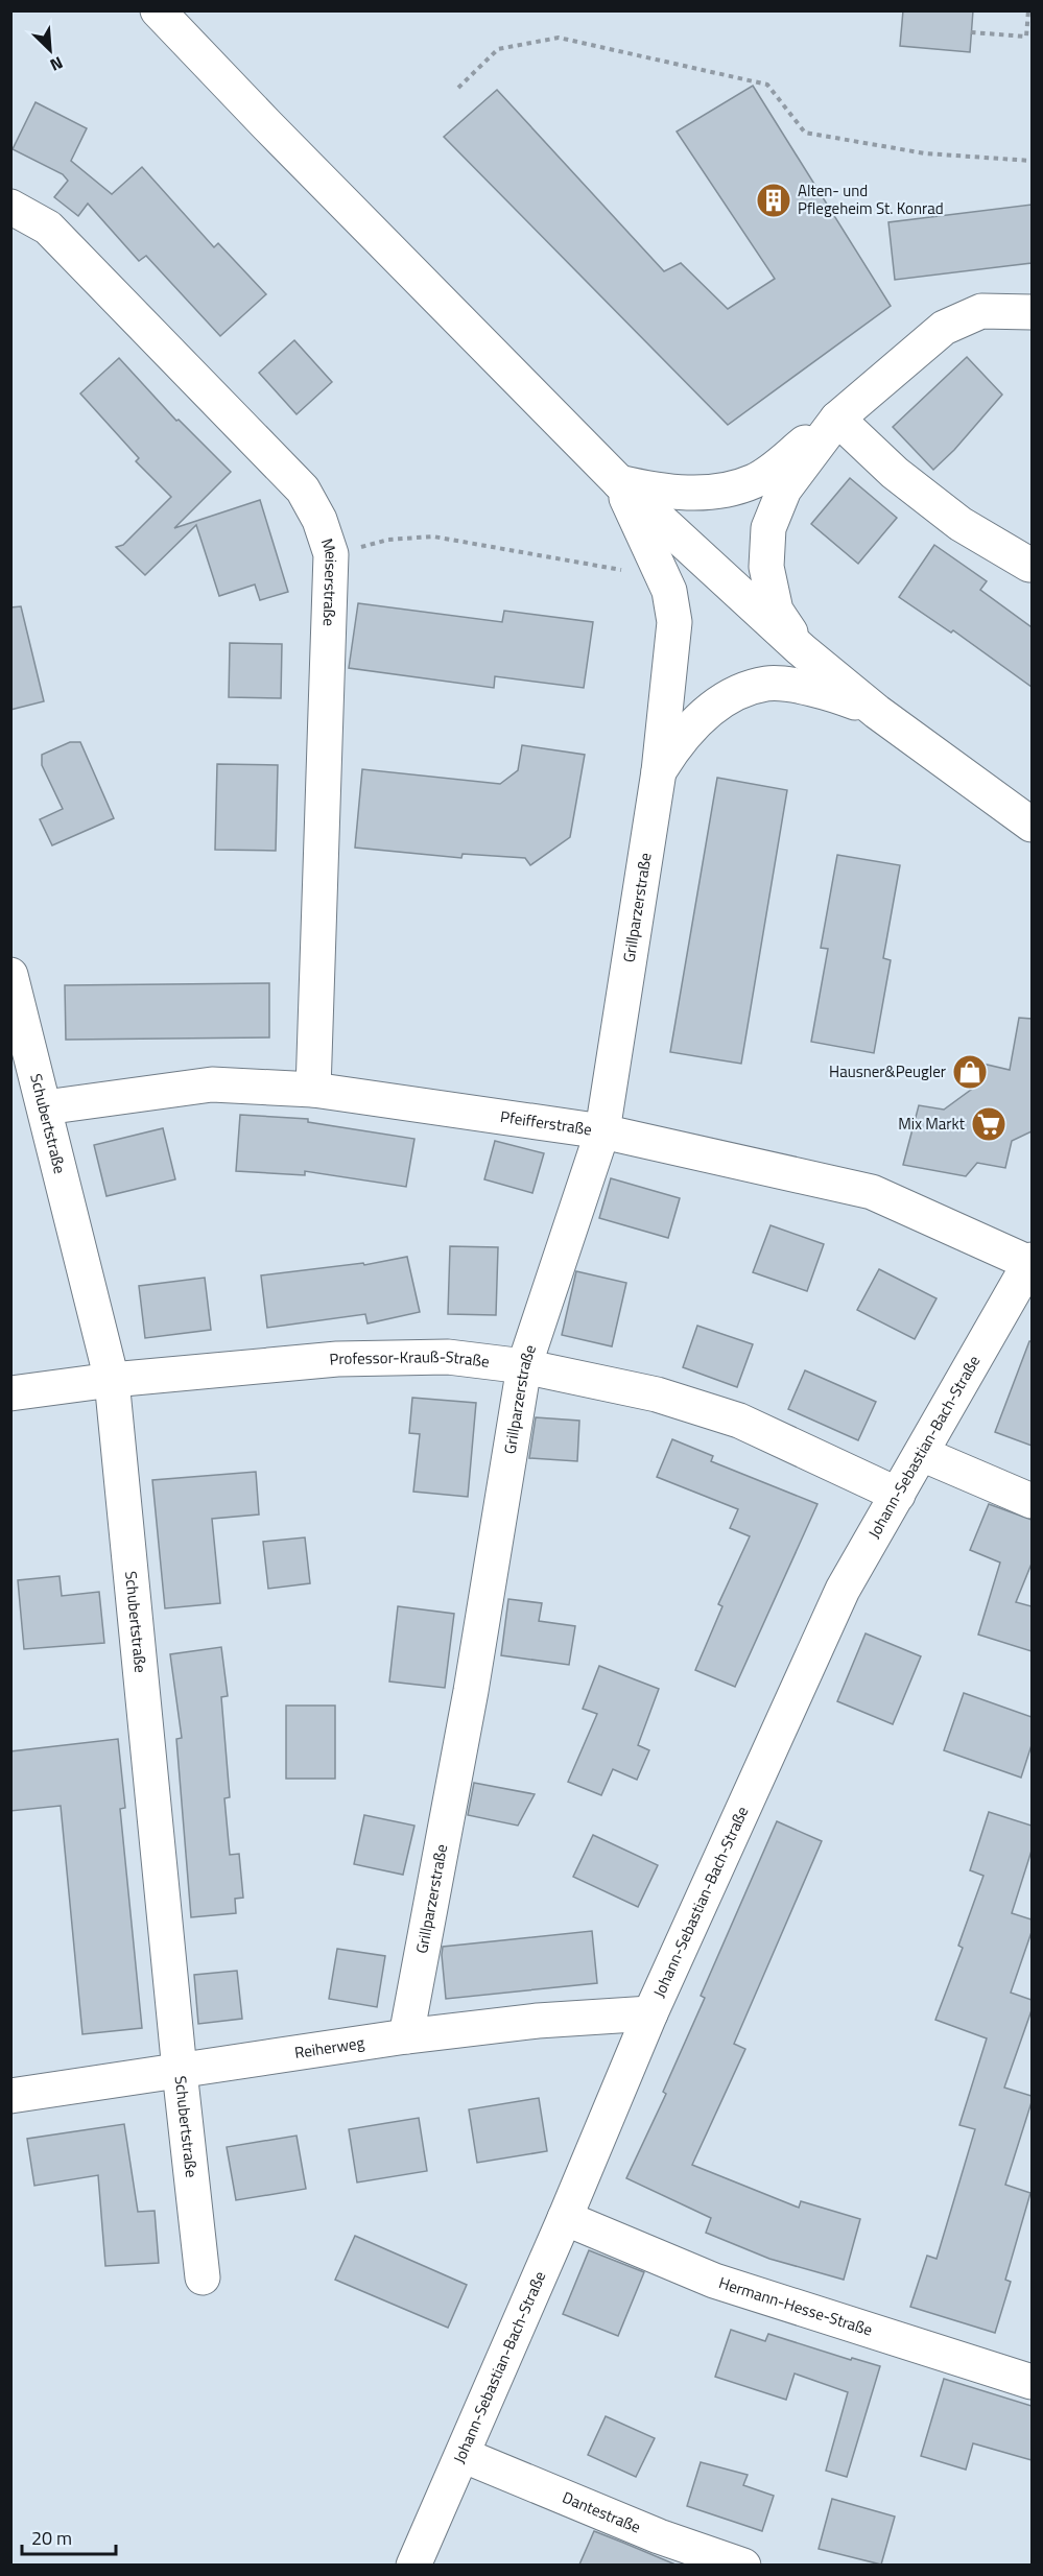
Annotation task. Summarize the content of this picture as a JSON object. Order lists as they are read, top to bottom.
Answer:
{
  "streets": {
    "street": [
      "Meiserstraße",
      "Grillparzerstraße",
      "Schubertstraße",
      "Pfeifferstraße",
      "Professor-Krauß-Straße",
      "Johann-Sebastian-Bach-Straße",
      "Reiherweg",
      "Hermann-Hesse-Straße",
      "Dantestraße"
    ]
  },
  "crossings": [
    ["Meiserstraße", "Pfeifferstraße"],
    ["Grillparzerstraße", "Pfeifferstraße"],
    ["Grillparzerstraße", "Professor-Krauß-Straße"],
    ["Grillparzerstraße", "Reiherweg"],
    ["Schubertstraße", "Pfeifferstraße"],
    ["Schubertstraße", "Professor-Krauß-Straße"],
    ["Schubertstraße", "Reiherweg"],
    ["Pfeifferstraße", "Johann-Sebastian-Bach-Straße"],
    ["Professor-Krauß-Straße", "Johann-Sebastian-Bach-Straße"],
    ["Johann-Sebastian-Bach-Straße", "Reiherweg"],
    ["Johann-Sebastian-Bach-Straße", "Hermann-Hesse-Straße"],
    ["Johann-Sebastian-Bach-Straße", "Dantestraße"]
  ],
  "places": {
    "building": ["Alten- und Pflegeheim St. Konrad"],
    "shop": ["Hausner&Peugler"],
    "supermarket": ["Mix Markt"]
  },
  "scale_bar": "20 m",
  "north": "bottom right"
}
